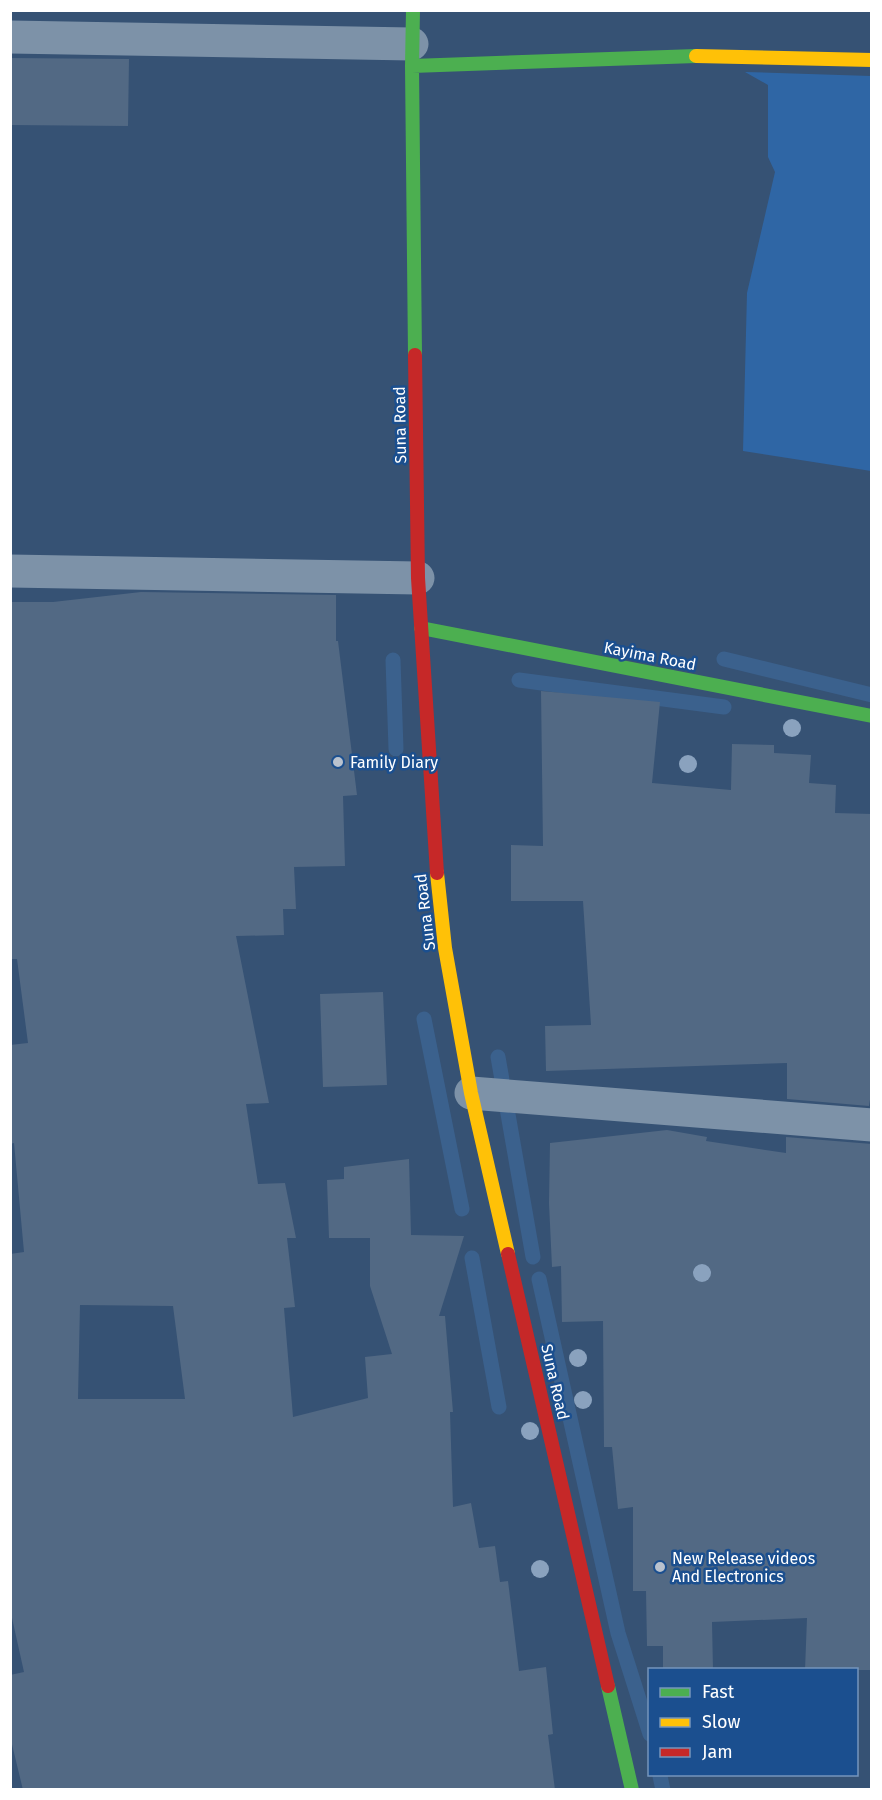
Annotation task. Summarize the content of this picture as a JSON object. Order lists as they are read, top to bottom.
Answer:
{
  "streets": {
    "street": ["Suna Road", "Kayima Road"]
  },
  "crossings": [
    ["Suna Road", "Kayima Road"]
  ],
  "places": ["Family Diary", "New Release videos And Electronics"],
  "legend": ["Fast", "Slow", "Jam"]
}
